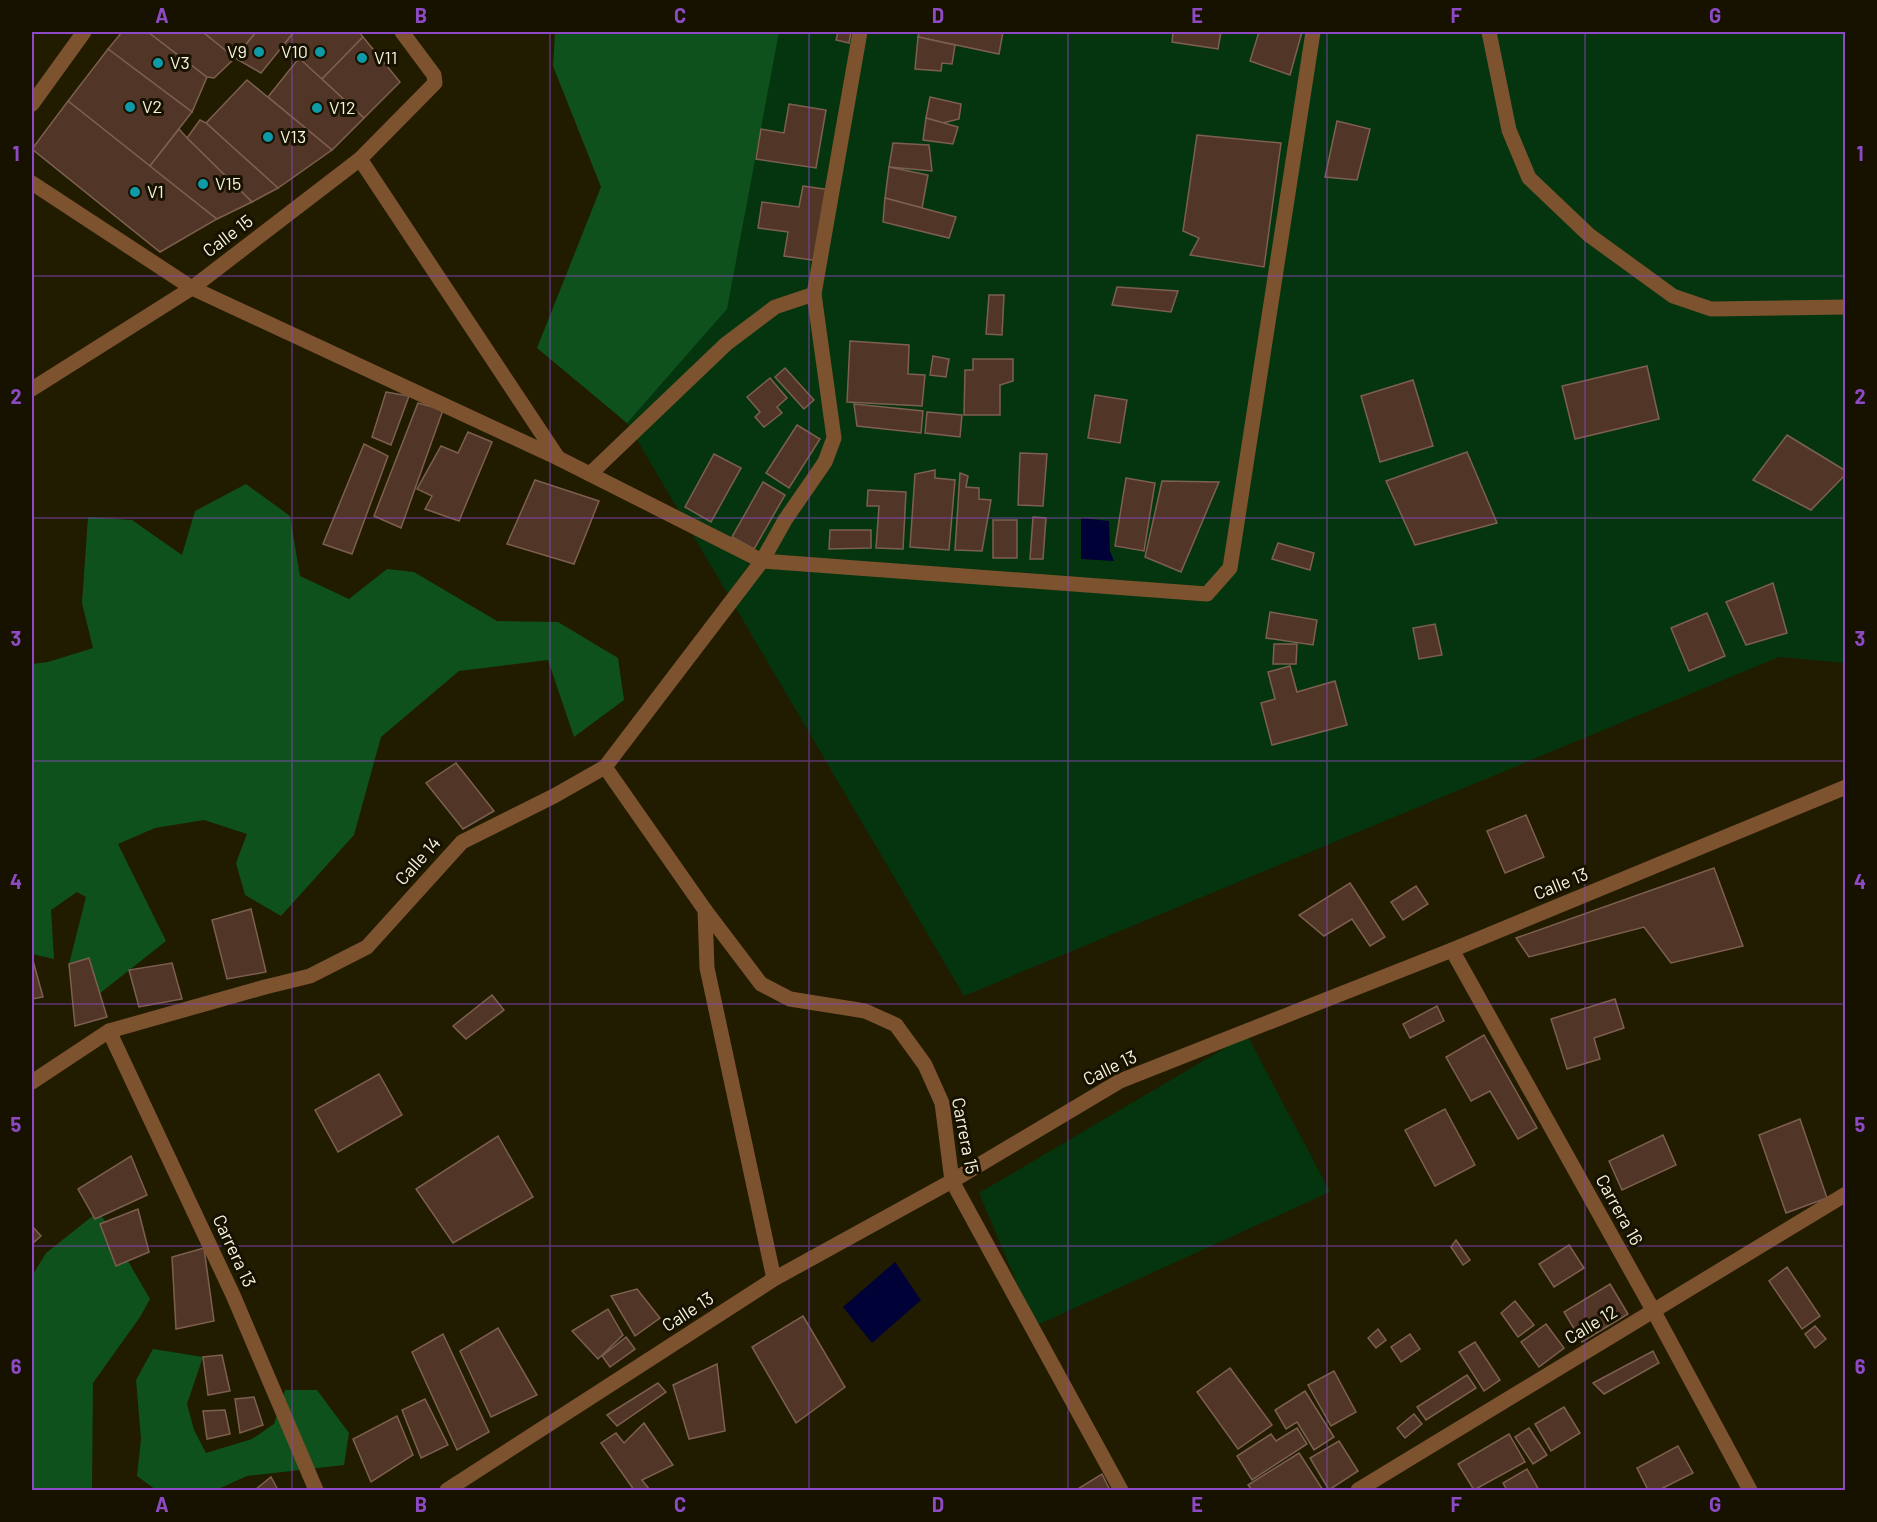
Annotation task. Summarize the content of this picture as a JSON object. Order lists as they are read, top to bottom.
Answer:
{
  "streets": {
    "street": [
      "Calle 15",
      "Calle 14",
      "Calle 13",
      "Carrera 15",
      "Carrera 16",
      "Carrera 13",
      "Calle 12"
    ]
  },
  "crossings": [
    ["Calle 14", "Carrera 15"],
    ["Calle 14", "Carrera 13"],
    ["Calle 13", "Carrera 15"],
    ["Calle 13", "Carrera 16"],
    ["Carrera 16", "Calle 12"]
  ],
  "places": [
    "V9",
    "V10",
    "V11",
    "V3",
    "V2",
    "V12",
    "V13",
    "V15",
    "V1"
  ],
  "grid": {
    "columns": [
      "A",
      "B",
      "C",
      "D",
      "E",
      "F",
      "G"
    ],
    "rows": [
      "1",
      "2",
      "3",
      "4",
      "5",
      "6"
    ]
  }
}
